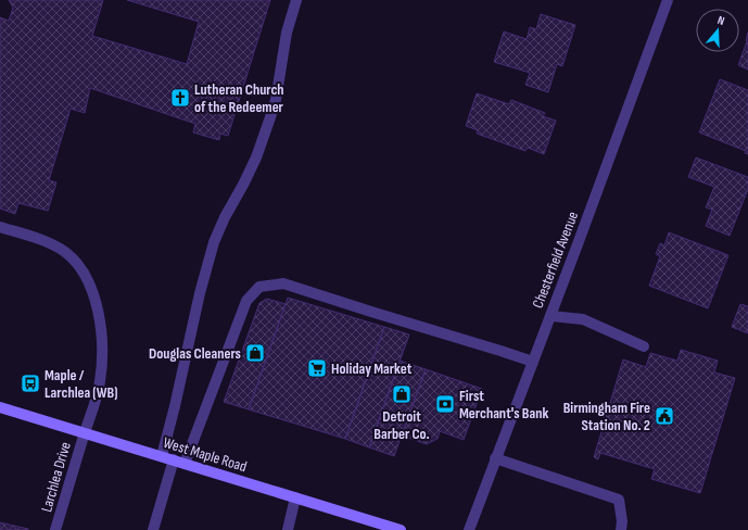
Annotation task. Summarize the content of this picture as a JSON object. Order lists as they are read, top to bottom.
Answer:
{
  "streets": {
    "main road": ["West Maple Road"],
    "street": ["Chesterfield Avenue", "Larchlea Drive"]
  },
  "crossings": [
    ["West Maple Road", "Larchlea Drive"]
  ],
  "places": {
    "church": ["Lutheran Church of the Redeemer"],
    "shop": ["Douglas Cleaners", "Detroit Barber Co."],
    "supermarket": ["Holiday Market"],
    "bus stop": ["Maple / Larchlea (WB)"],
    "bank": ["First Merchant's Bank"],
    "public building": ["Birmingham Fire Station No. 2"]
  },
  "north": "top"
}
